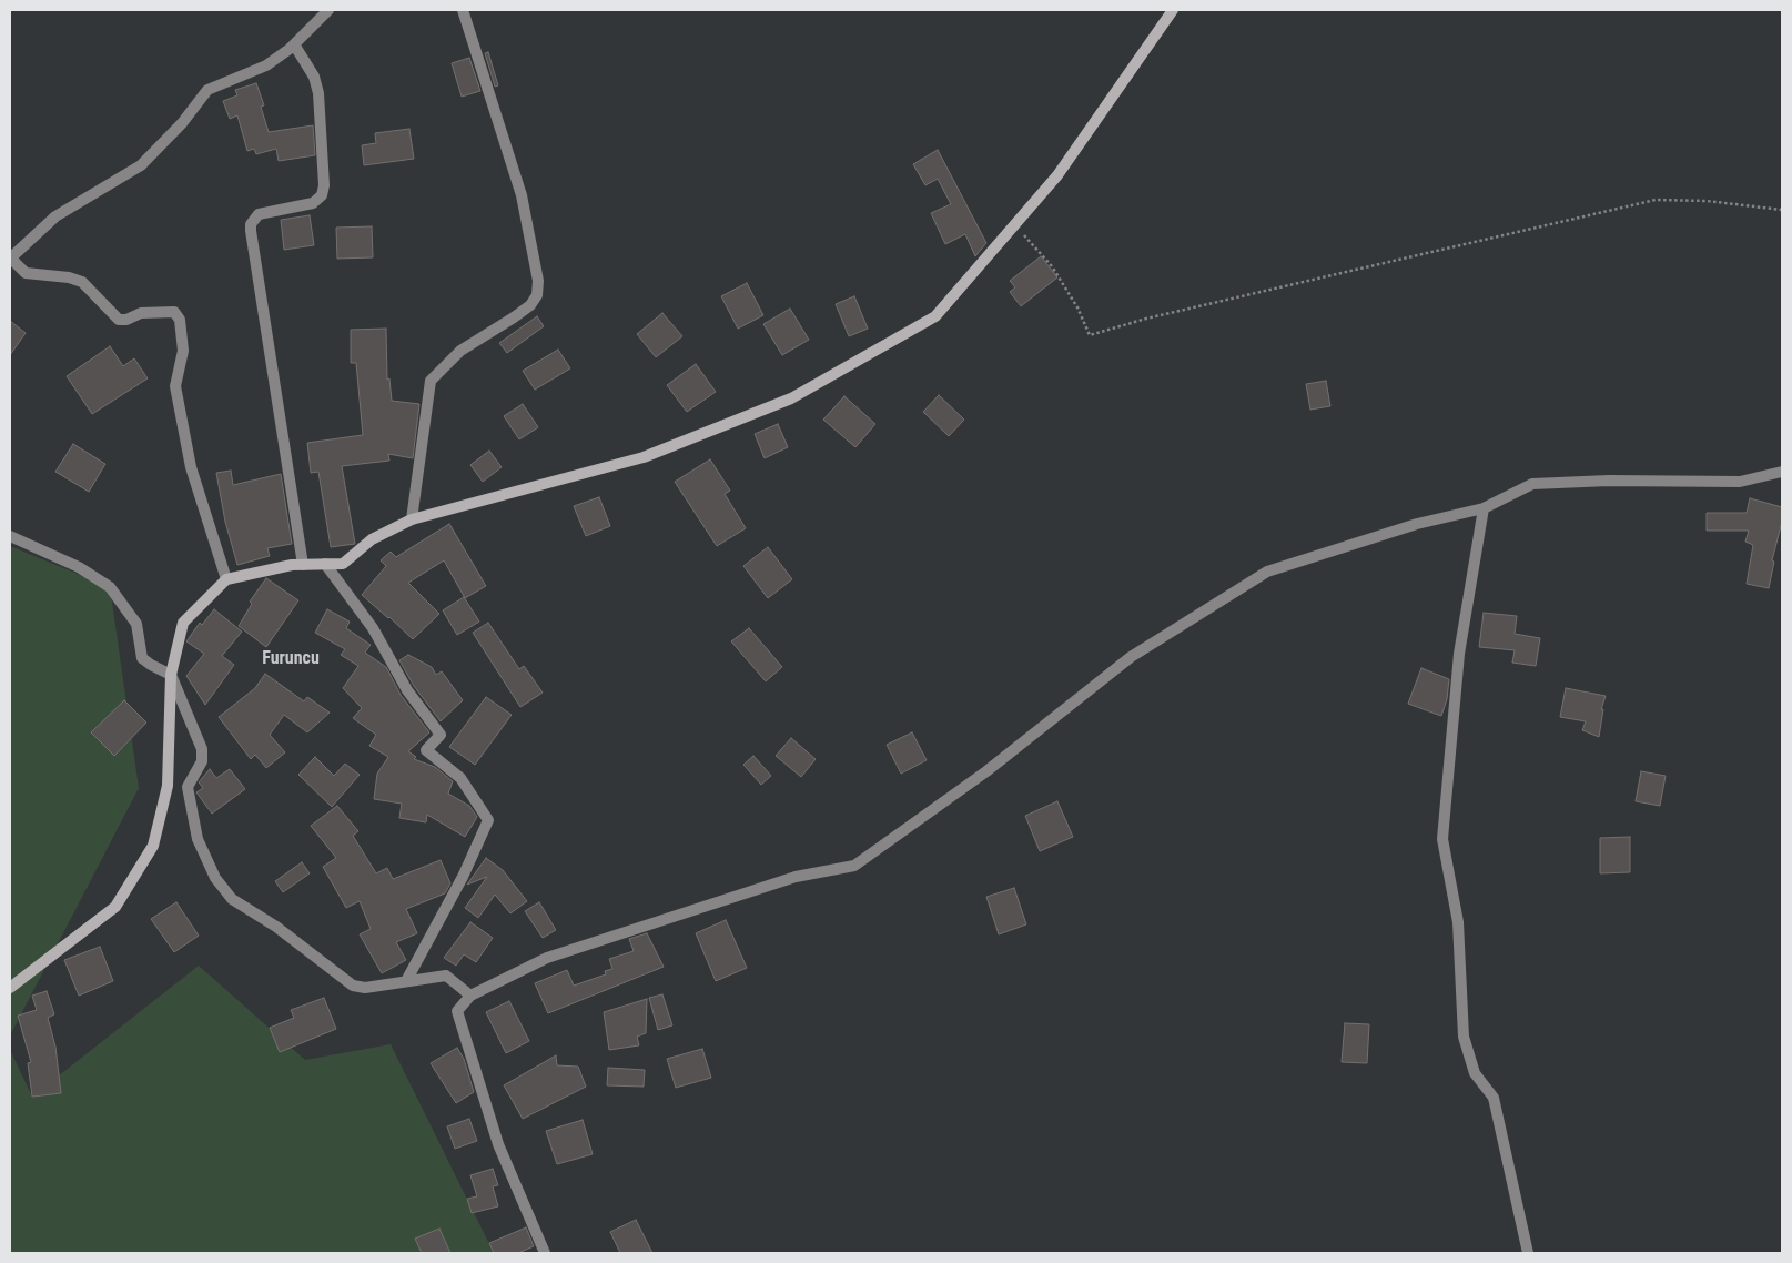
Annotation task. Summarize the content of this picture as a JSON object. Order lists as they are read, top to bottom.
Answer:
{
  "districts": ["Furuncu"]
}
